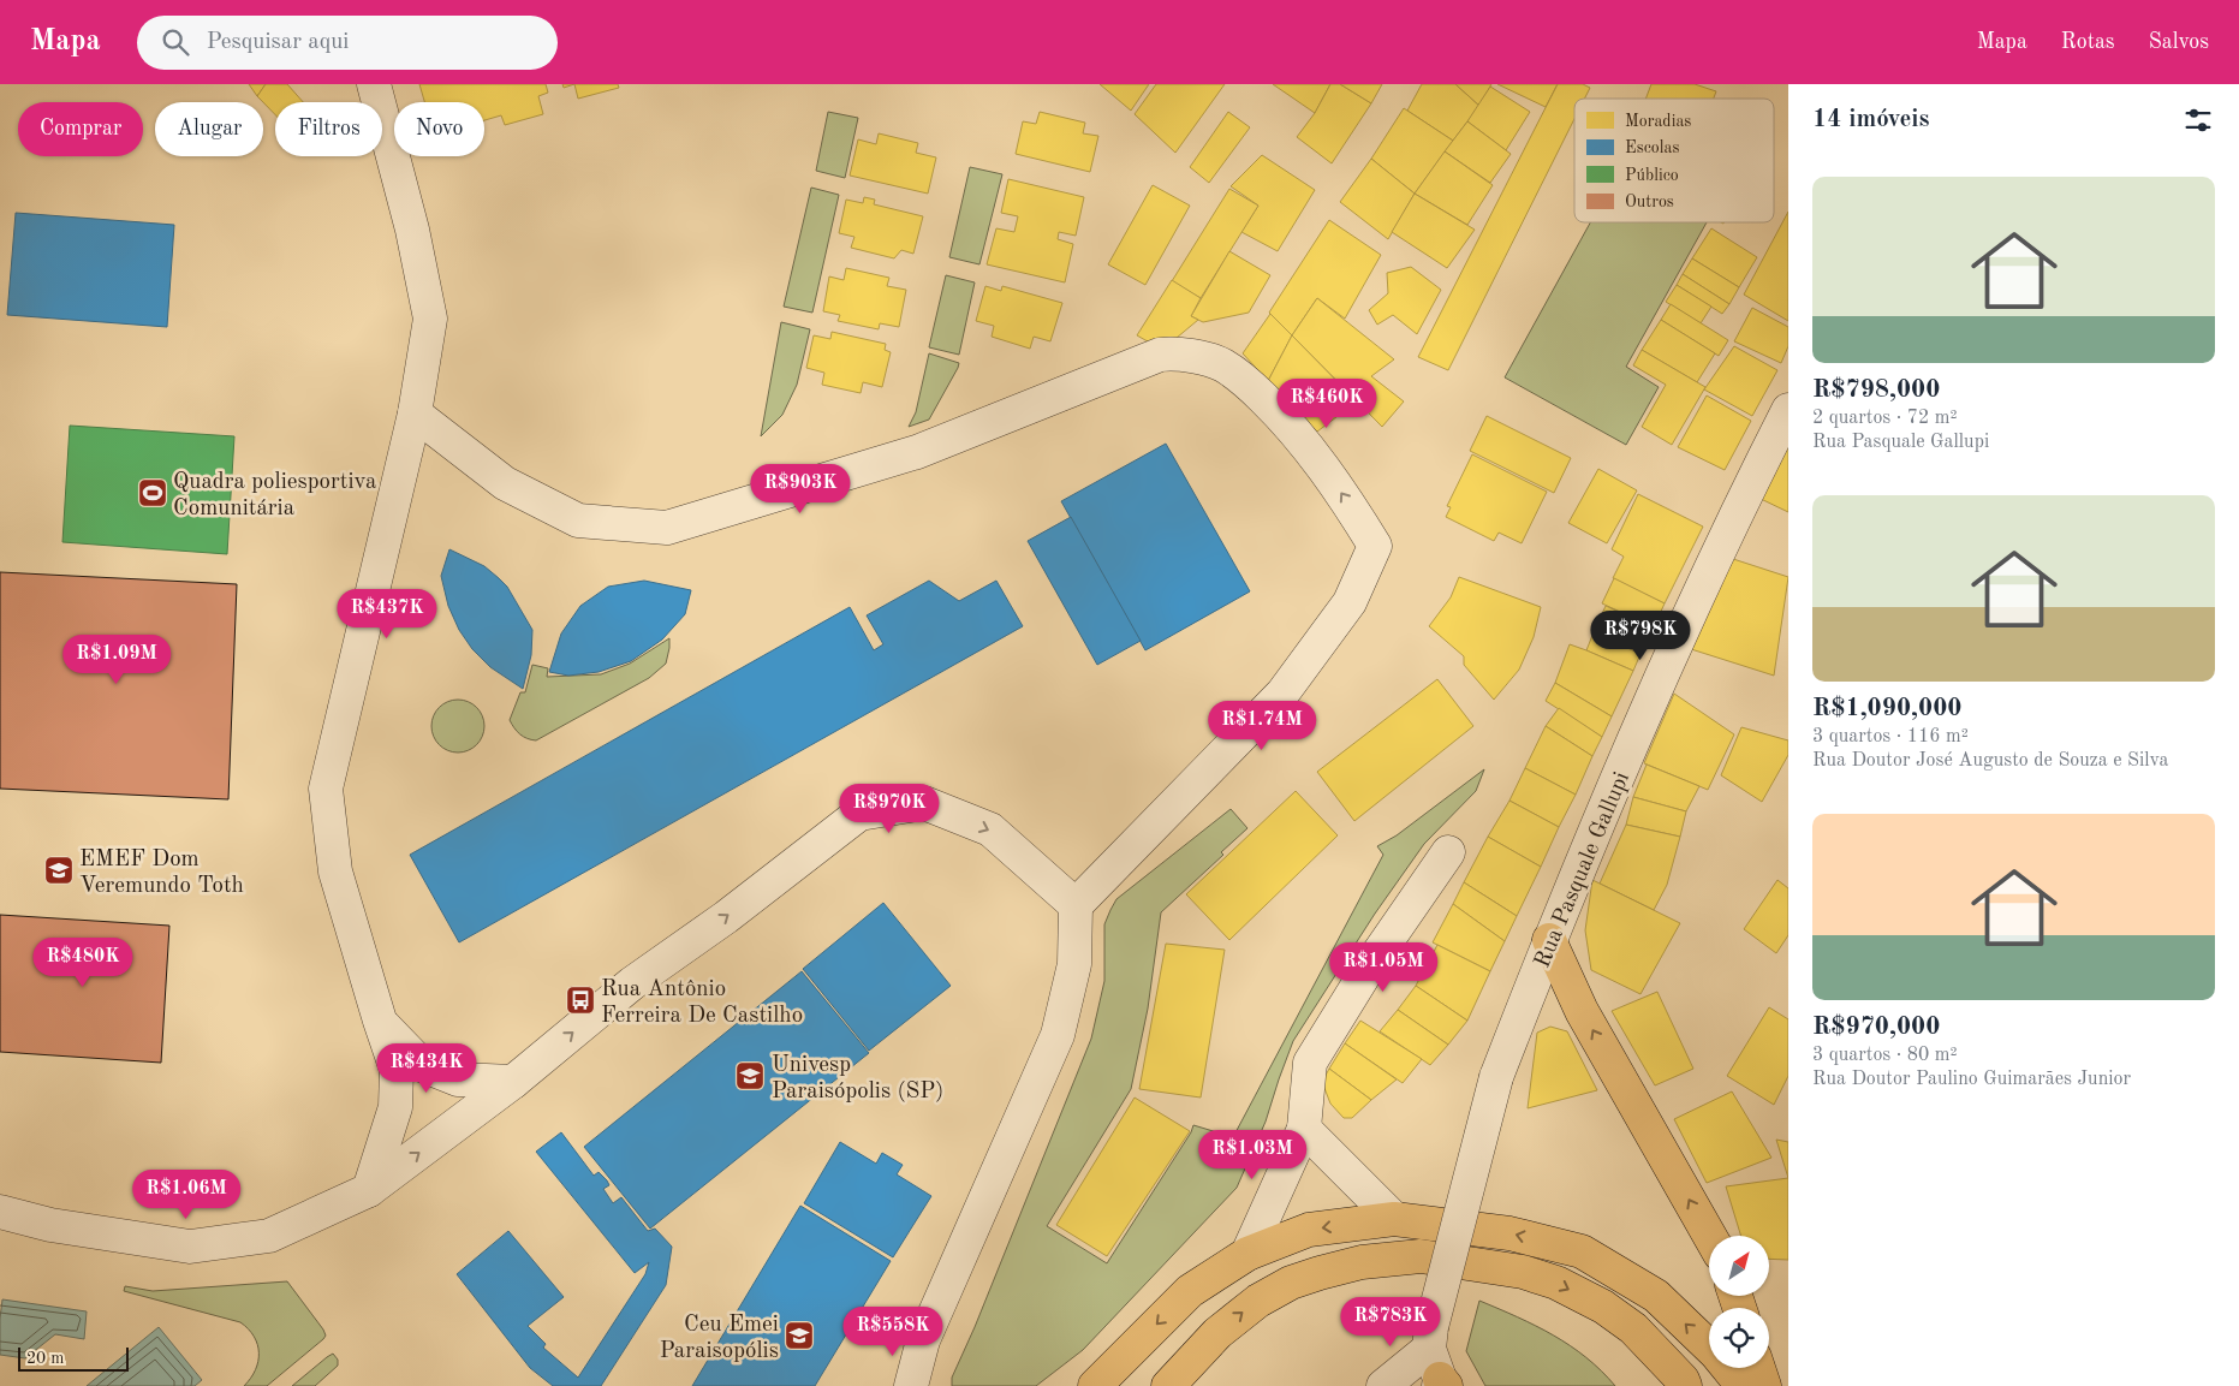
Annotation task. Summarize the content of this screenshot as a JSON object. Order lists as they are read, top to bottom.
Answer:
{
  "streets": {
    "street": ["Rua Pasquale Gallupi"]
  },
  "places": {
    "sports": ["Quadra poliesportiva Comunitária"],
    "school or university": ["EMEF Dom Veremundo Toth", "Univesp Paraisópolis (SP)", "Ceu Emei Paraisopólis"],
    "bus stop": ["Rua Antônio Ferreira De Castilho"]
  },
  "legend": [
    "Moradias",
    "Escolas",
    "Público",
    "Outros"
  ],
  "scale_bar": "20 m",
  "north": "top right",
  "page": {
    "header": "Mapa",
    "search": "Pesquisar aqui",
    "nav": ["Mapa", "Rotas", "Salvos"],
    "heading": "14 imóveis",
    "chip": [
      "Comprar",
      "Alugar",
      "Filtros",
      "Novo"
    ],
    "list": [
      {
        "name": "R$798,000",
        "note": "2 quartos · 72 m² · Rua Pasquale Gallupi"
      },
      {
        "name": "R$1,090,000",
        "note": "3 quartos · 116 m² · Rua Doutor José Augusto de Souza e Silva"
      },
      {
        "name": "R$970,000",
        "note": "3 quartos · 80 m² · Rua Doutor Paulino Guimarães Junior"
      }
    ],
    "price": [
      "R$460K",
      "R$903K",
      "R$437K",
      "R$798K",
      "R$1.09M",
      "R$1.74M",
      "R$970K",
      "R$480K",
      "R$1.05M",
      "R$434K",
      "R$1.03M",
      "R$1.06M",
      "R$783K",
      "R$558K"
    ],
    "scale": "20 m"
  }
}
